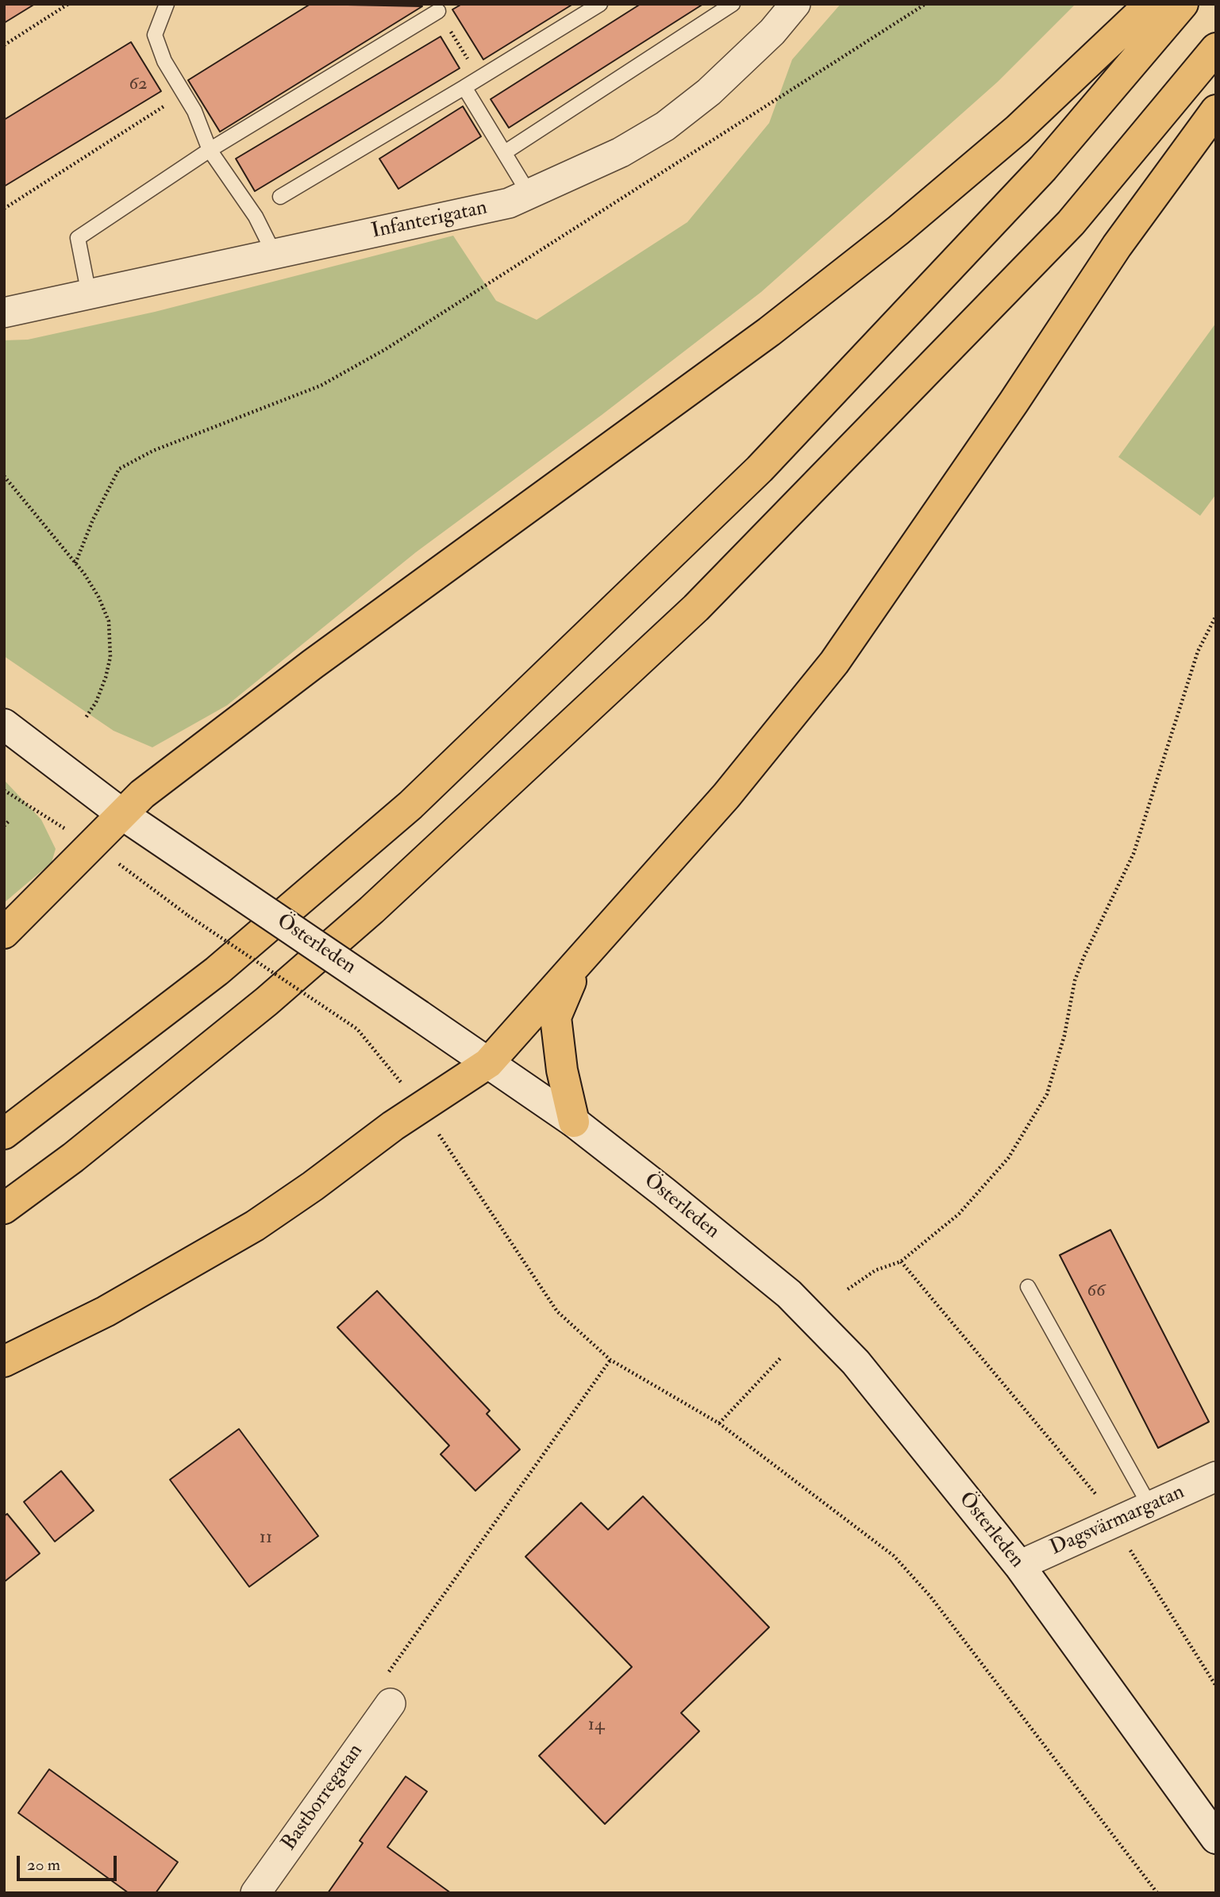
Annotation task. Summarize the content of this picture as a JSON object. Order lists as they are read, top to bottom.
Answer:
{
  "streets": {
    "main road": ["Österleden"],
    "street": ["Infanterigatan", "Dagsvärmargatan", "Bastborregatan"]
  },
  "crossings": [
    ["Österleden", "Dagsvärmargatan"]
  ],
  "house_numbers": [
    "62",
    "66",
    "11",
    "14"
  ],
  "scale_bar": "20 m"
}
